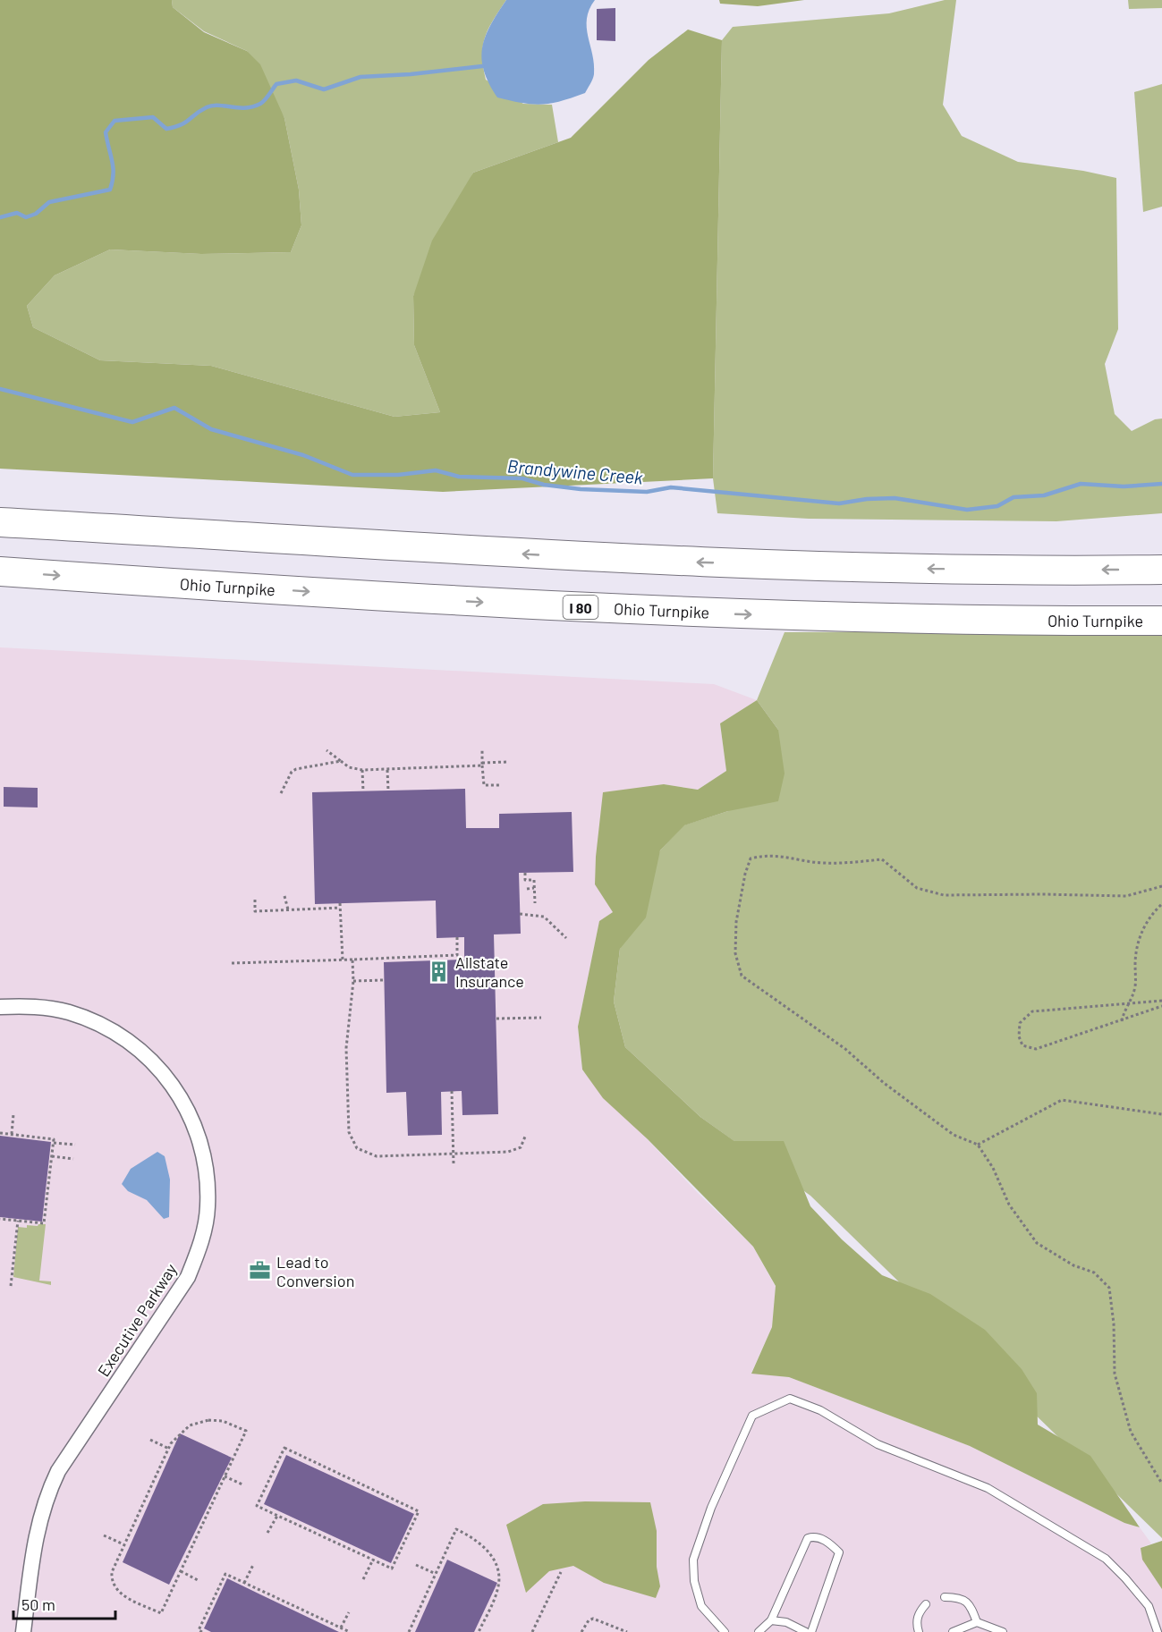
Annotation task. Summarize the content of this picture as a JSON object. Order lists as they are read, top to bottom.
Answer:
{
  "streets": {
    "highway": ["Ohio Turnpike", "I 80"],
    "street": ["Executive Parkway"]
  },
  "water": ["Brandywine Creek"],
  "places": {
    "building": ["Allstate Insurance"],
    "office": ["Lead to Conversion"]
  },
  "scale_bar": "50 m"
}
